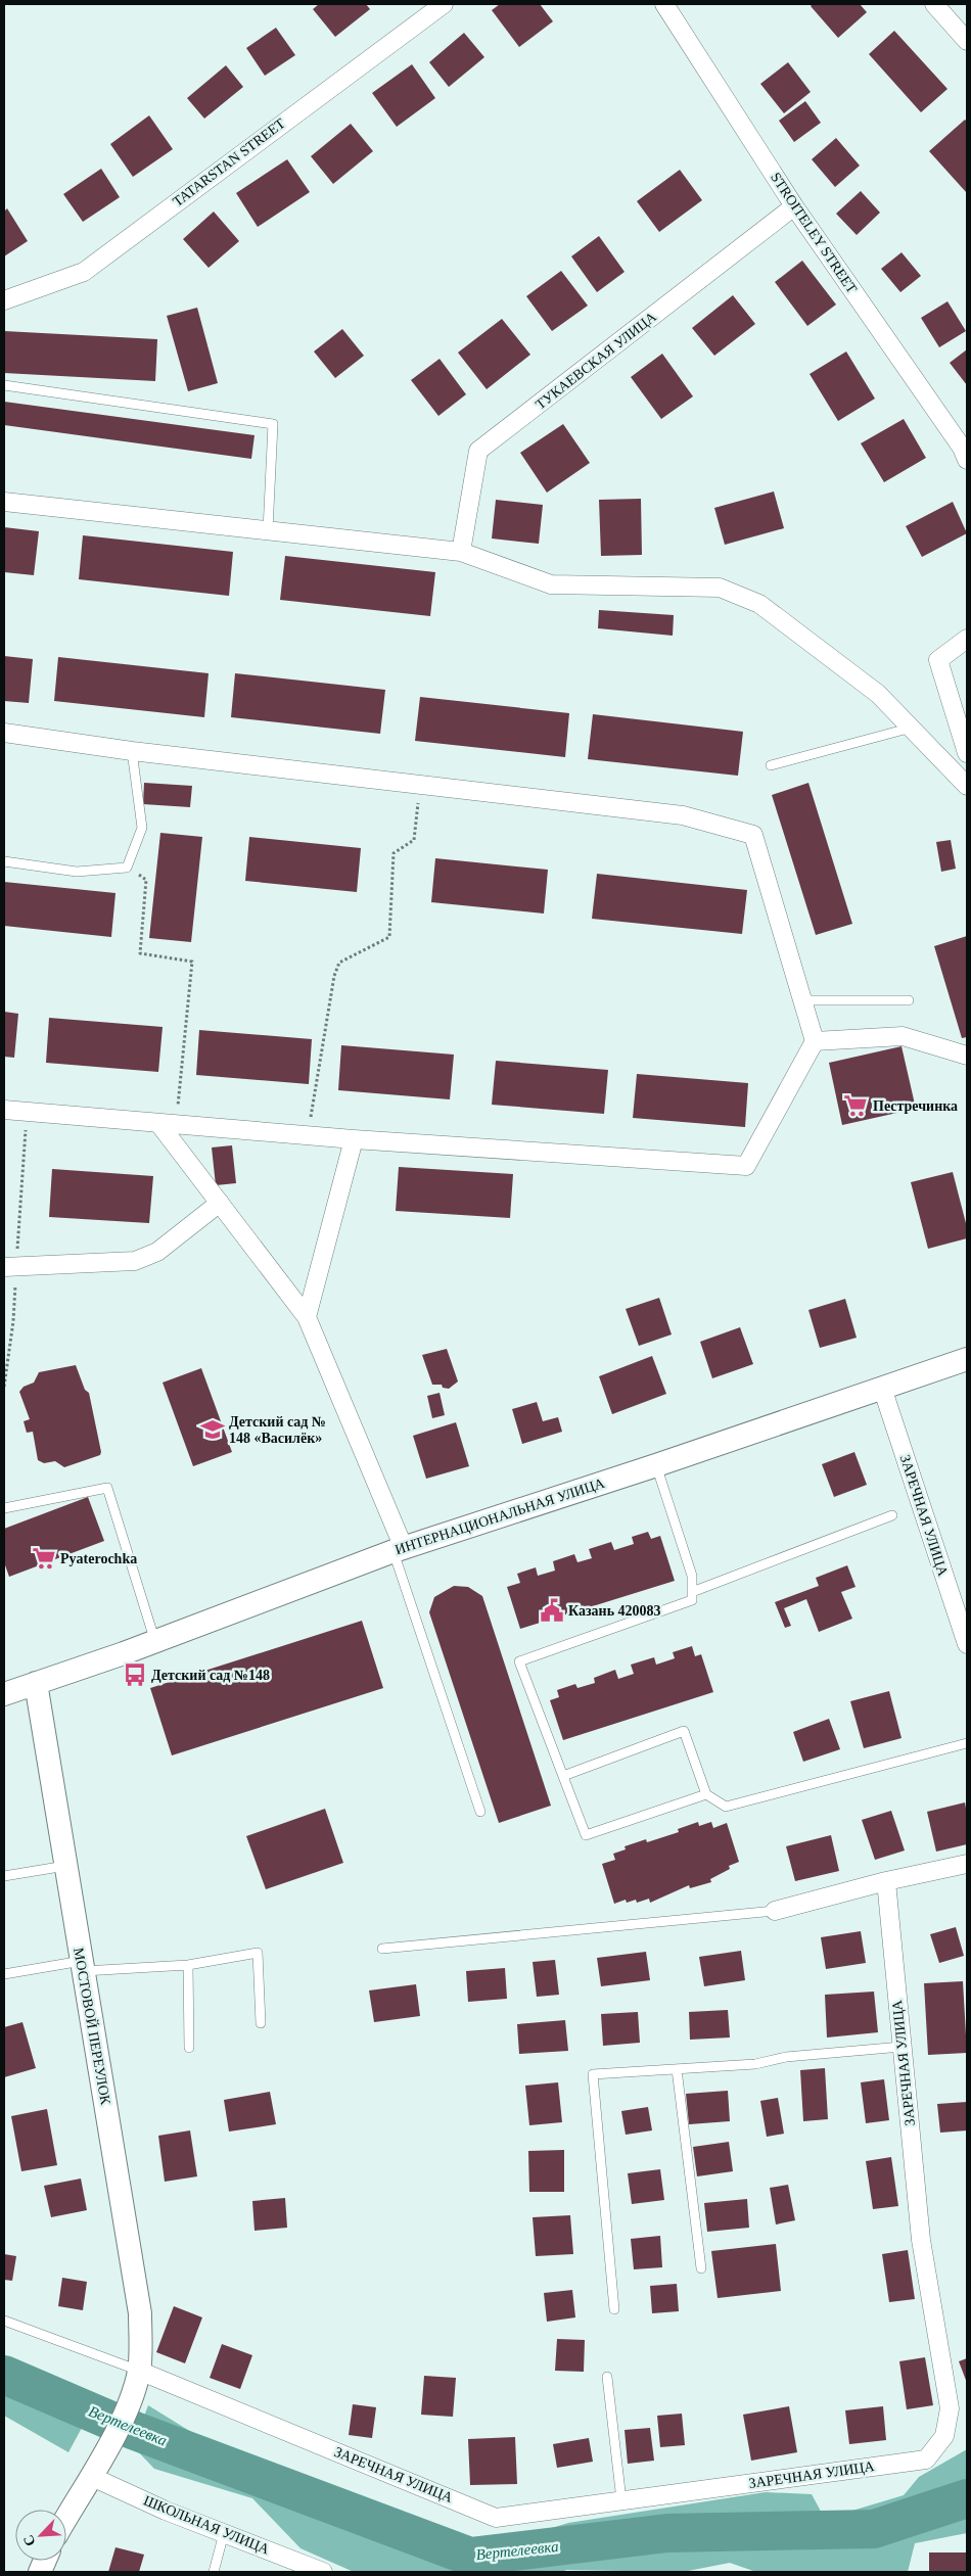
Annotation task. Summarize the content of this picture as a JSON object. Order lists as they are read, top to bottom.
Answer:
{
  "streets": {
    "street": [
      "TATARSTAN STREET",
      "STROITELEY STREET",
      "ТУКАЕВСКАЯ УЛИЦА",
      "ЗАРЕЧНАЯ УЛИЦА",
      "ИНТЕРНАЦИОНАЛЬНАЯ УЛИЦА",
      "МОСТОВОЙ ПЕРЕУЛОК",
      "ШКОЛЬНАЯ УЛИЦА"
    ]
  },
  "crossings": [
    ["STROITELEY STREET", "ТУКАЕВСКАЯ УЛИЦА"],
    ["ЗАРЕЧНАЯ УЛИЦА", "ИНТЕРНАЦИОНАЛЬНАЯ УЛИЦА"],
    ["ЗАРЕЧНАЯ УЛИЦА", "МОСТОВОЙ ПЕРЕУЛОК"],
    ["ИНТЕРНАЦИОНАЛЬНАЯ УЛИЦА", "МОСТОВОЙ ПЕРЕУЛОК"],
    ["МОСТОВОЙ ПЕРЕУЛОК", "ШКОЛЬНАЯ УЛИЦА"]
  ],
  "water": ["Вертелеевка"],
  "places": {
    "supermarket": ["Пестречинка", "Pyaterochka"],
    "school or university": ["Детский сад № 148 «Василёк»"],
    "public building": ["Казань 420083"],
    "bus stop": ["Детский сад №148"]
  },
  "north": "bottom left"
}
